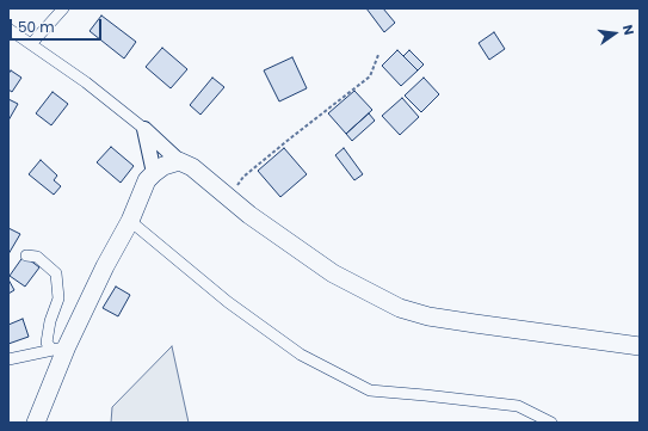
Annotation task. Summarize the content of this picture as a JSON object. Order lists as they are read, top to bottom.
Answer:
{
  "scale_bar": "50 m",
  "north": "right"
}
